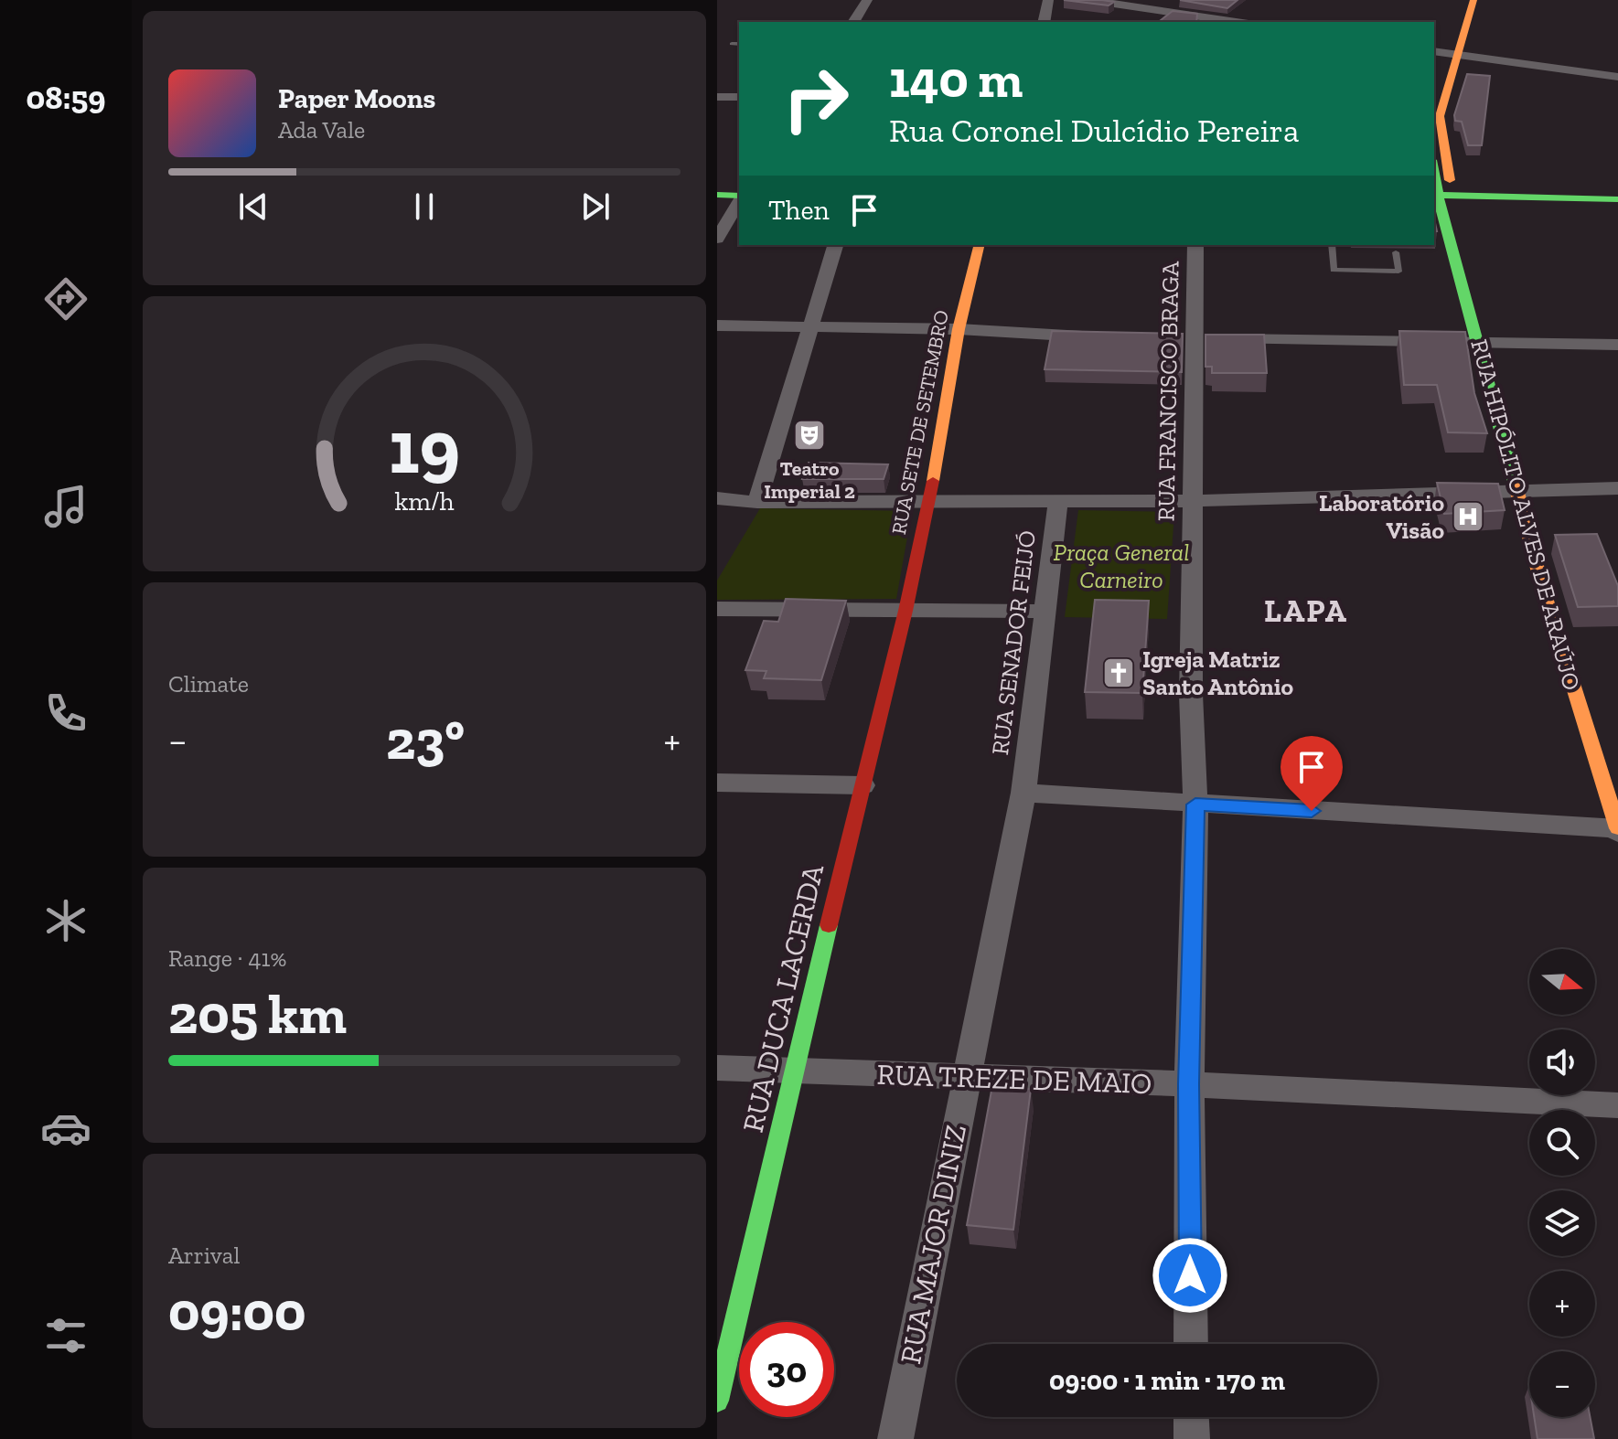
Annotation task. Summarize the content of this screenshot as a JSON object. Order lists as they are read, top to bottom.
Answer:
{
  "streets": {
    "street": [
      "RUA FRANCISCO BRAGA",
      "RUA SETE DE SETEMBRO",
      "RUA HIPÓLITO ALVES DE ARAÚJO",
      "RUA SENADOR FEIJÓ",
      "RUA DUCA LACERDA",
      "RUA TREZE DE MAIO",
      "RUA MAJOR DINIZ"
    ]
  },
  "crossings": [
    ["RUA FRANCISCO BRAGA", "RUA TREZE DE MAIO"],
    ["RUA SETE DE SETEMBRO", "RUA DUCA LACERDA"],
    ["RUA SENADOR FEIJÓ", "RUA MAJOR DINIZ"],
    ["RUA DUCA LACERDA", "RUA TREZE DE MAIO"],
    ["RUA TREZE DE MAIO", "RUA MAJOR DINIZ"]
  ],
  "districts": ["LAPA"],
  "parks": ["Praça General Carneiro"],
  "places": {
    "theatre": ["Teatro Imperial 2"],
    "hospital": ["Laboratório Visão"],
    "church": ["Igreja Matriz Santo Antônio"]
  },
  "north": "right",
  "page": {
    "tabs": "08:59",
    "turn": ["140 m", "Rua Coronel Dulcídio Pereira"],
    "song": ["Paper Moons", "Ada Vale"],
    "then": "Then",
    "tile": [
      "Climate",
      ["Range · 41%", "205 km"],
      ["Arrival", "09:00"]
    ],
    "heat": ["−", "23°", "+"],
    "map_buttons": ["+", "−"],
    "limit": "30",
    "trip": "09:00 · 1 min · 170 m",
    "gauge": ["19", "km/h"]
  }
}
